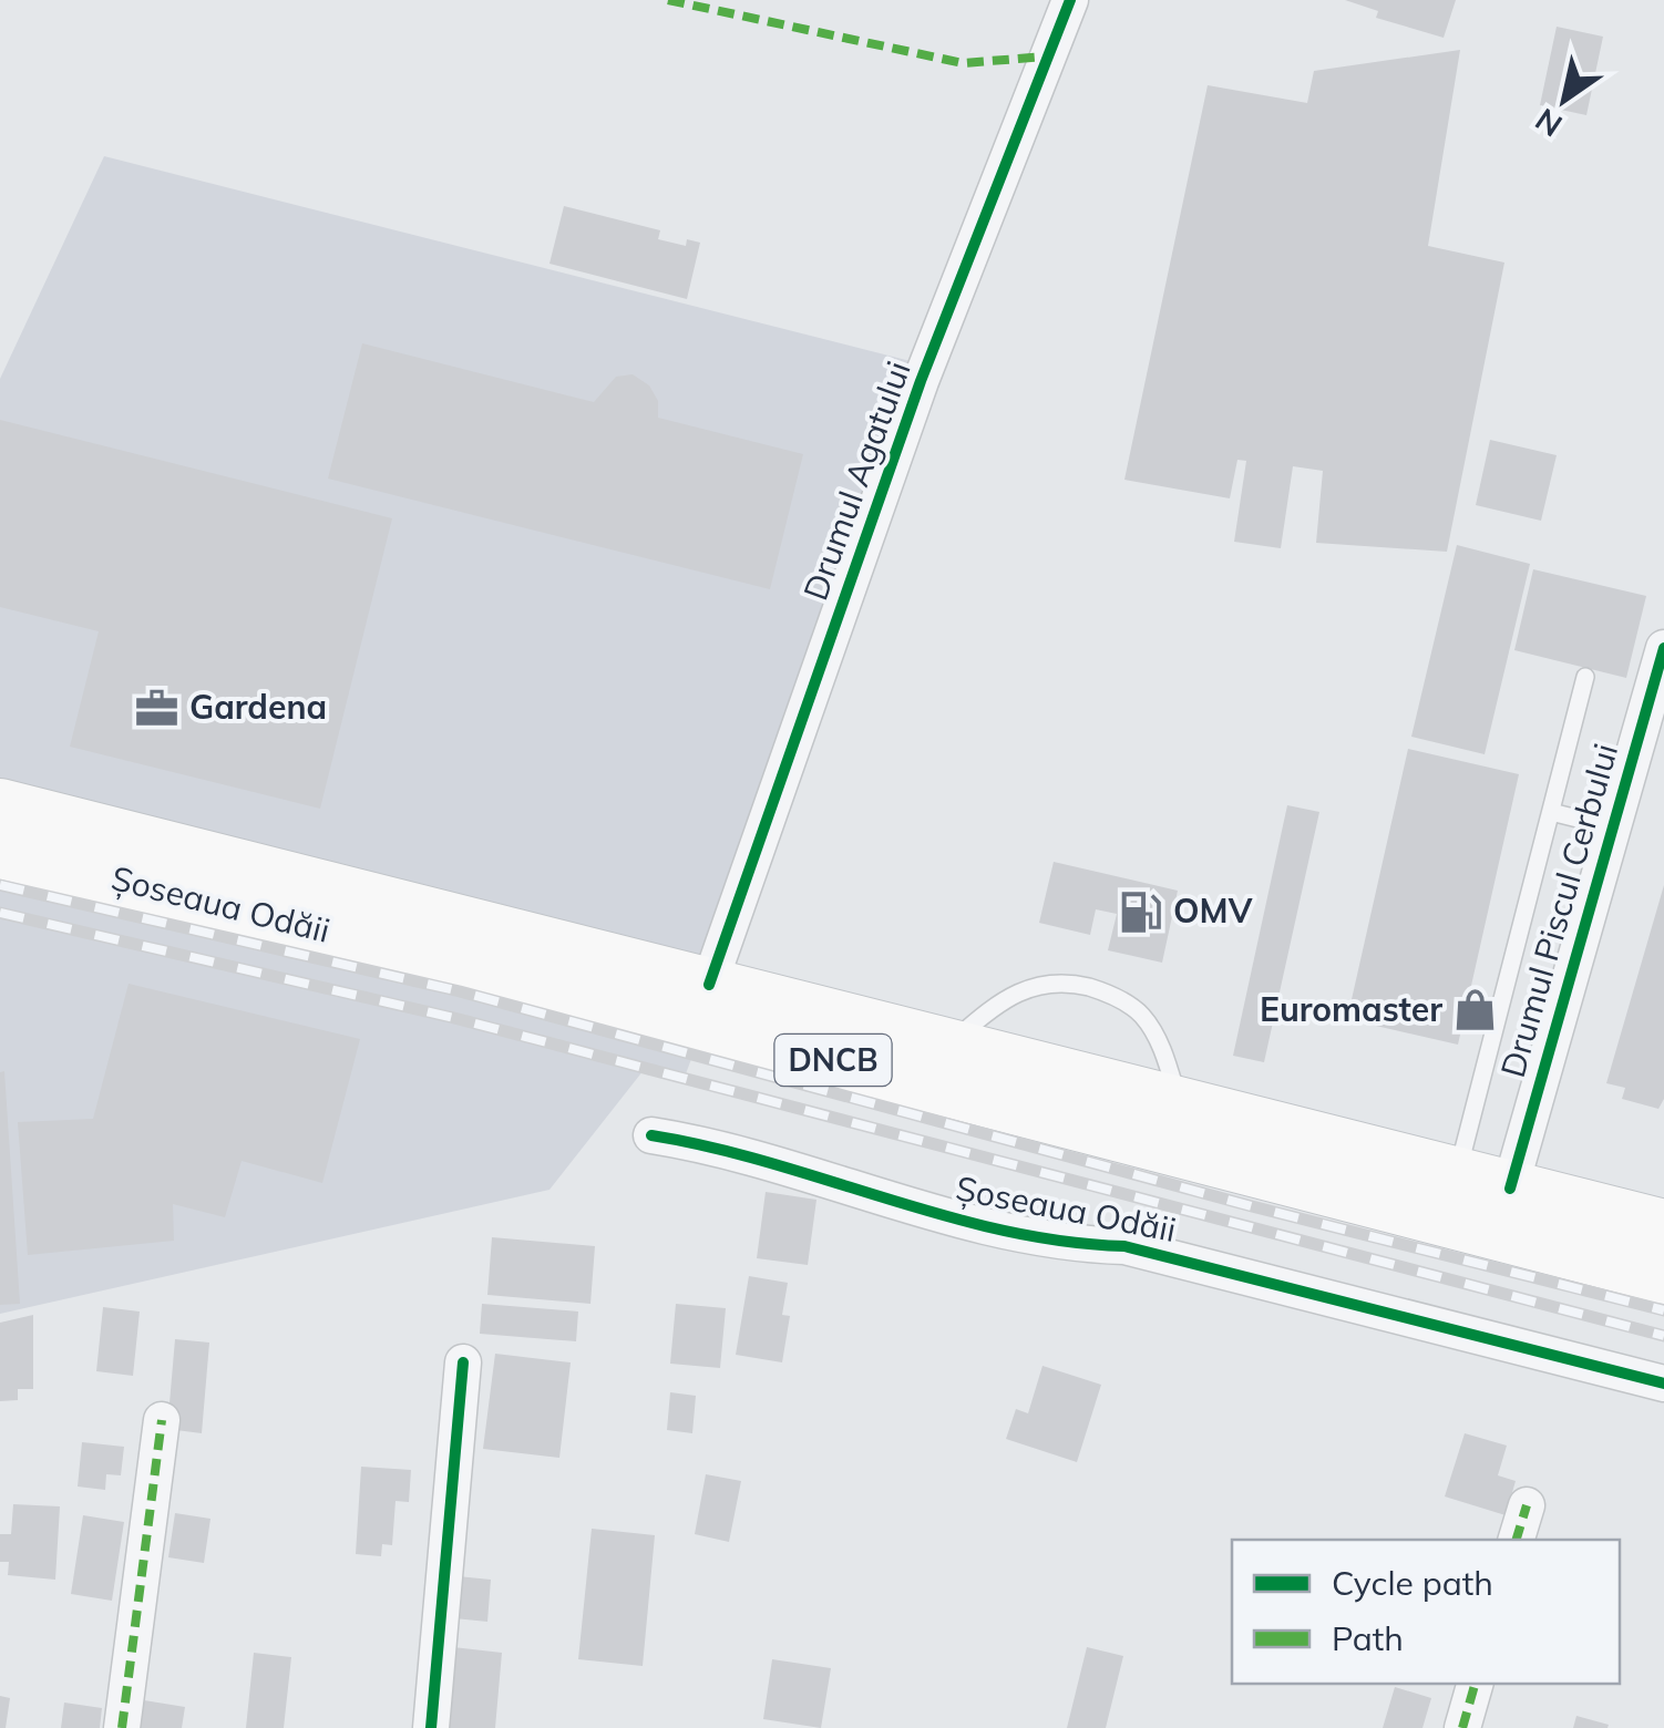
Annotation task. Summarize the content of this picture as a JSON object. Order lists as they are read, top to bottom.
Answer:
{
  "streets": {
    "main road": ["Șoseaua Odăii", "DNCB"],
    "street": ["Drumul Agatului", "Drumul Piscul Cerbului"]
  },
  "crossings": [
    ["Drumul Agatului", "Șoseaua Odăii"],
    ["Șoseaua Odăii", "Drumul Piscul Cerbului"]
  ],
  "places": {
    "office": ["Gardena"],
    "fuel station": ["OMV"],
    "shop": ["Euromaster"]
  },
  "legend": ["Cycle path", "Path"],
  "north": "bottom left"
}
